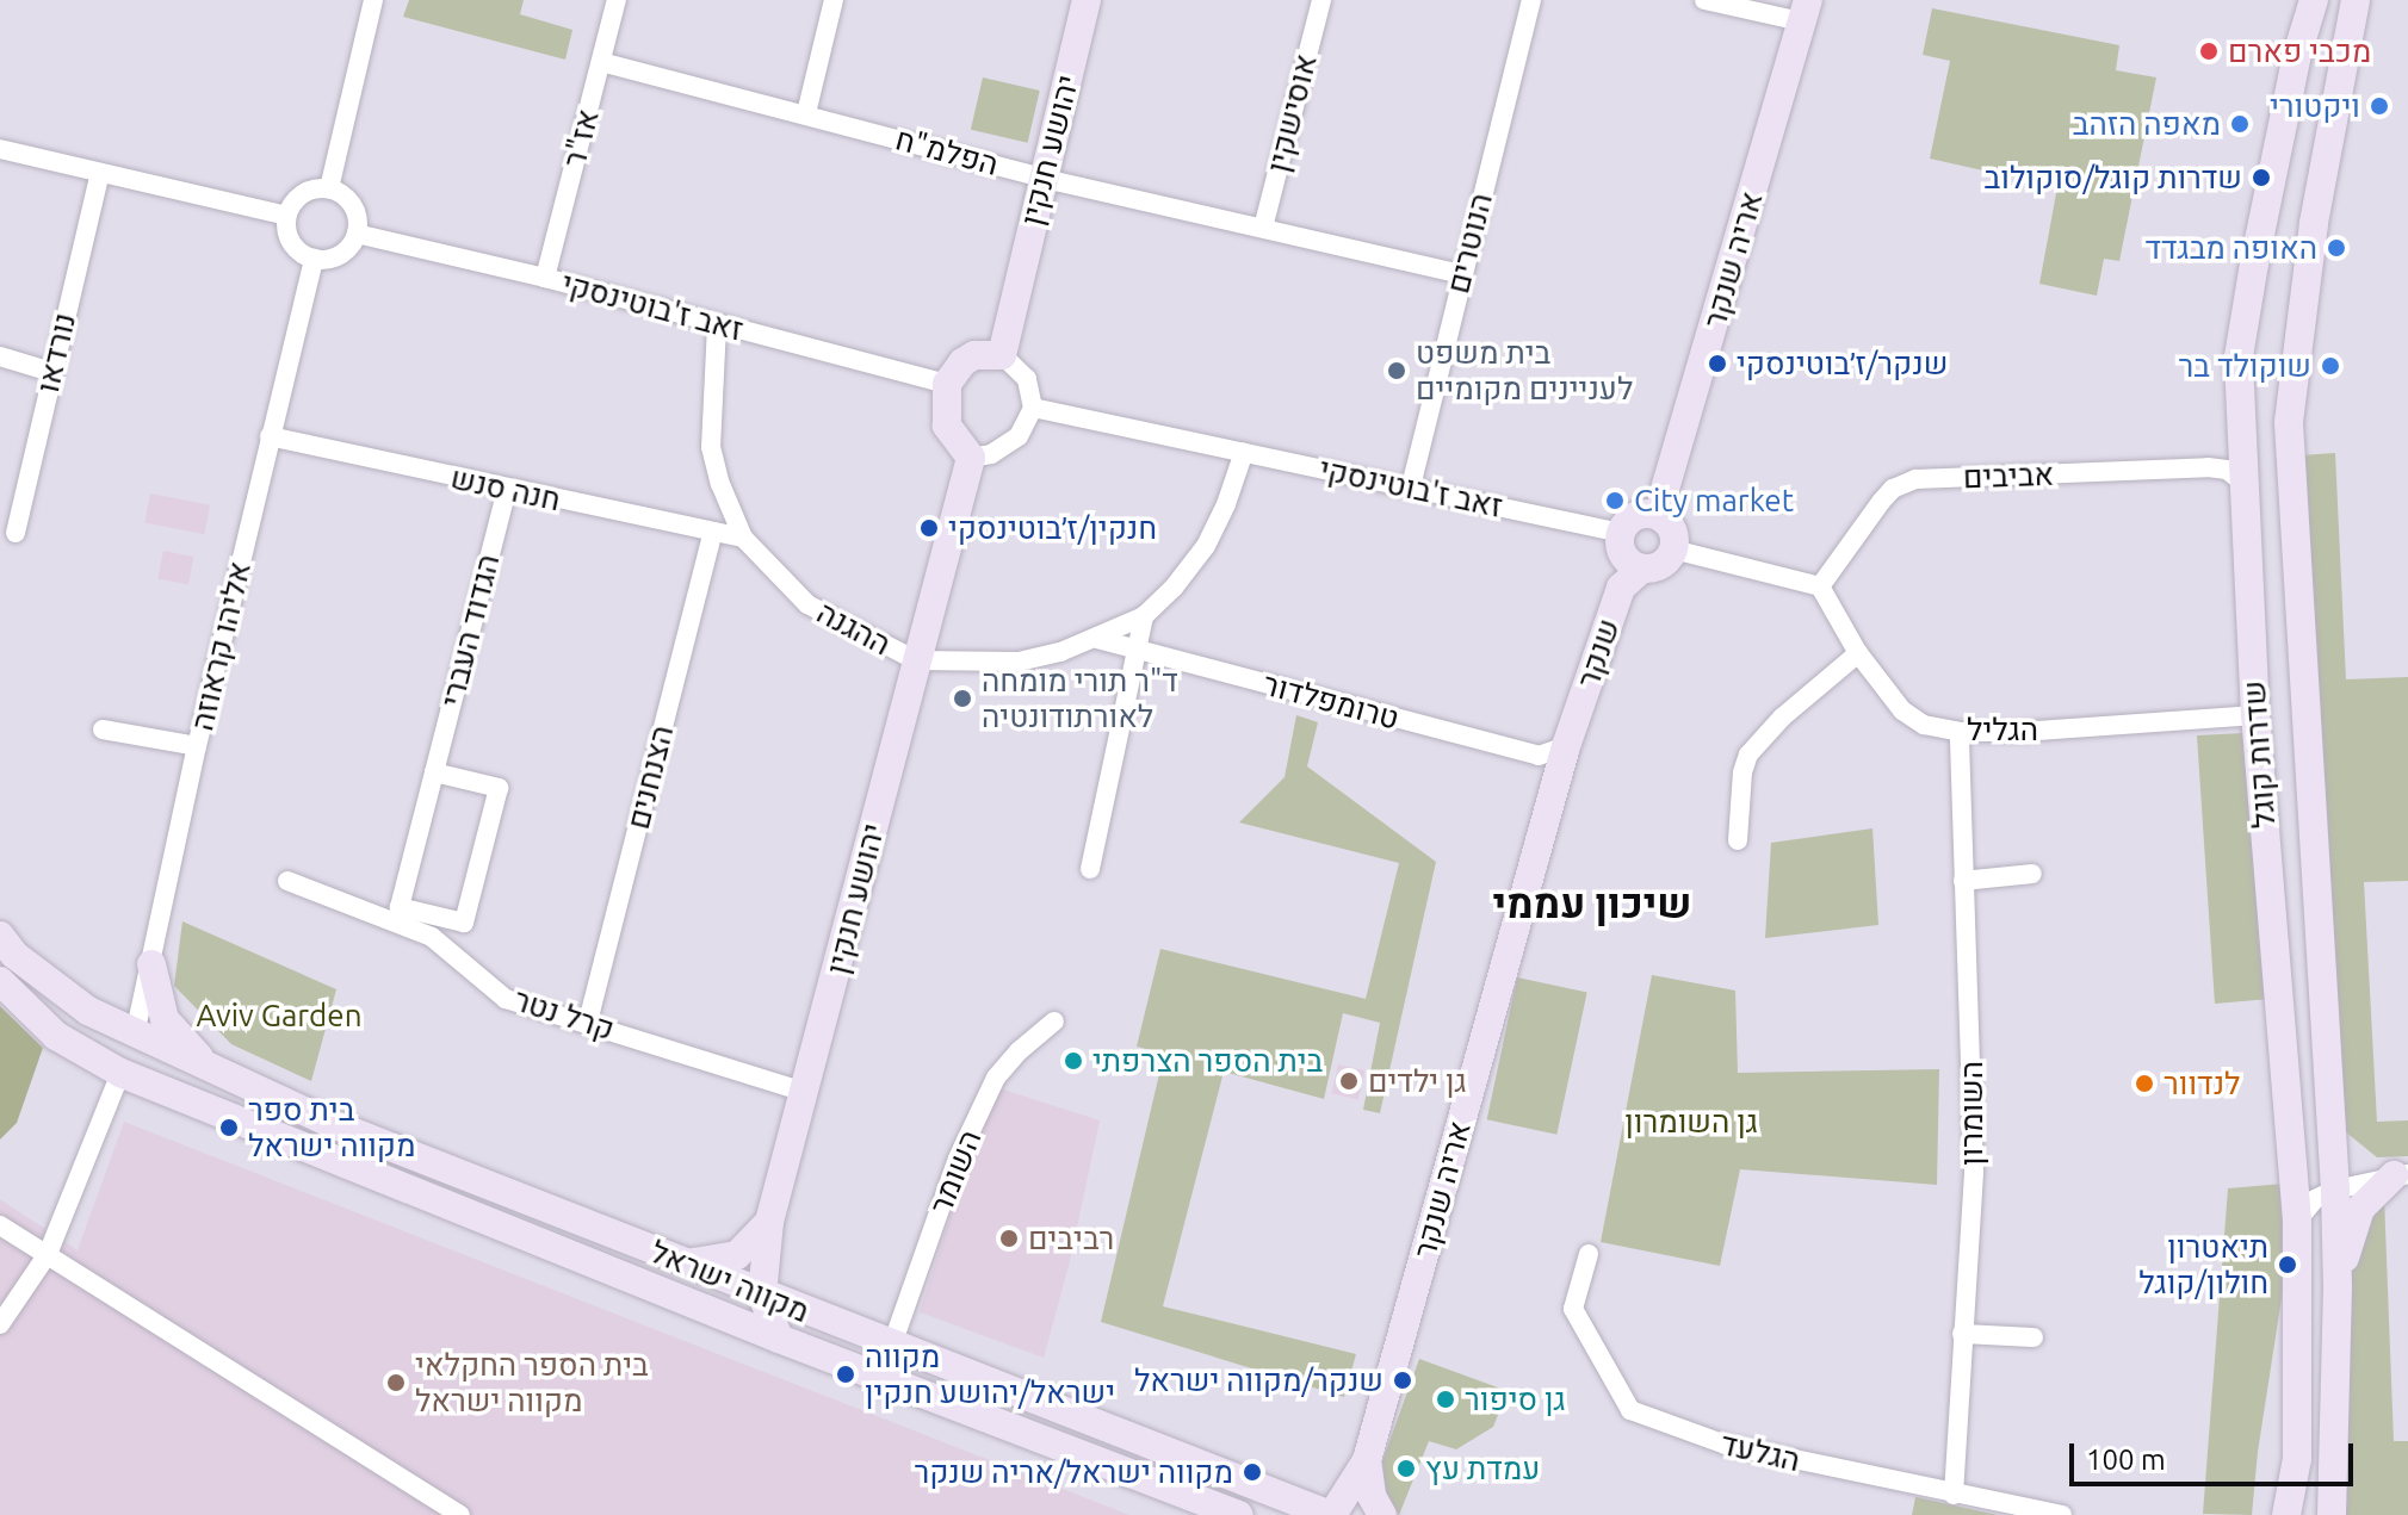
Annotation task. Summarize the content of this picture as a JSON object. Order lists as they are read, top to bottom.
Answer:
{
  "streets": {
    "street": [
      "אוסישקין",
      "אז\"ר",
      "יהושע חנקין",
      "הפלמ\"ח",
      "הנוטרים",
      "אריה שנקר",
      "זאב ז'בוטינסקי",
      "נורדאו",
      "אביבים",
      "חנה סנש",
      "ההגנה",
      "הגדוד העברי",
      "אליהו קראוזה",
      "שנקר",
      "טרומפלדור",
      "הגליל",
      "שדרות קוגל",
      "הצנחנים",
      "קרל נטר",
      "השומרון",
      "השומר",
      "מקווה ישראל",
      "הגלעד"
    ]
  },
  "crossings": [
    ["אוסישקין", "הפלמ\"ח"],
    ["אז\"ר", "הפלמ\"ח"],
    ["אז\"ר", "זאב ז'בוטינסקי"],
    ["יהושע חנקין", "הפלמ\"ח"],
    ["יהושע חנקין", "זאב ז'בוטינסקי"],
    ["יהושע חנקין", "ההגנה"],
    ["יהושע חנקין", "קרל נטר"],
    ["יהושע חנקין", "מקווה ישראל"],
    ["הפלמ\"ח", "הנוטרים"],
    ["הנוטרים", "זאב ז'בוטינסקי"],
    ["אריה שנקר", "זאב ז'בוטינסקי"],
    ["אריה שנקר", "שנקר"],
    ["אריה שנקר", "טרומפלדור"],
    ["אריה שנקר", "מקווה ישראל"],
    ["זאב ז'בוטינסקי", "ההגנה"],
    ["זאב ז'בוטינסקי", "אליהו קראוזה"],
    ["זאב ז'בוטינסקי", "שנקר"],
    ["אביבים", "הגליל"],
    ["אביבים", "שדרות קוגל"],
    ["חנה סנש", "ההגנה"],
    ["חנה סנש", "הגדוד העברי"],
    ["חנה סנש", "אליהו קראוזה"],
    ["חנה סנש", "הצנחנים"],
    ["ההגנה", "טרומפלדור"],
    ["אליהו קראוזה", "מקווה ישראל"],
    ["שנקר", "טרומפלדור"],
    ["הגליל", "שדרות קוגל"],
    ["הגליל", "השומרון"],
    ["הצנחנים", "קרל נטר"],
    ["השומרון", "הגלעד"],
    ["השומר", "מקווה ישראל"]
  ],
  "districts": ["שיכון עממי"],
  "parks": ["Aviv Garden", "גן השומרון"],
  "places": [
    "מכבי פארם",
    "ויקטורי",
    "מאפה הזהב",
    "שדרות קוגל/סוקולוב",
    "האופה מבגדד",
    "שנקר/ז׳בוטינסקי",
    "שוקולד בר",
    "בית משפט לעניינים מקומיים",
    "City market",
    "חנקין/ז׳בוטינסקי",
    "ד\"ר תורי מומחה לאורתודונטיה",
    "בית הספר הצרפתי",
    "גן ילדים",
    "לנדוור",
    "בית ספר מקווה ישראל",
    "רביבים",
    "תיאטרון חולון/קוגל",
    "מקווה ישראל/יהושע חנקין",
    "שנקר/מקווה ישראל",
    "בית הספר החקלאי מקווה ישראל",
    "גן סיפור",
    "עמדת עץ",
    "מקווה ישראל/אריה שנקר"
  ],
  "scale_bar": "100 m"
}
